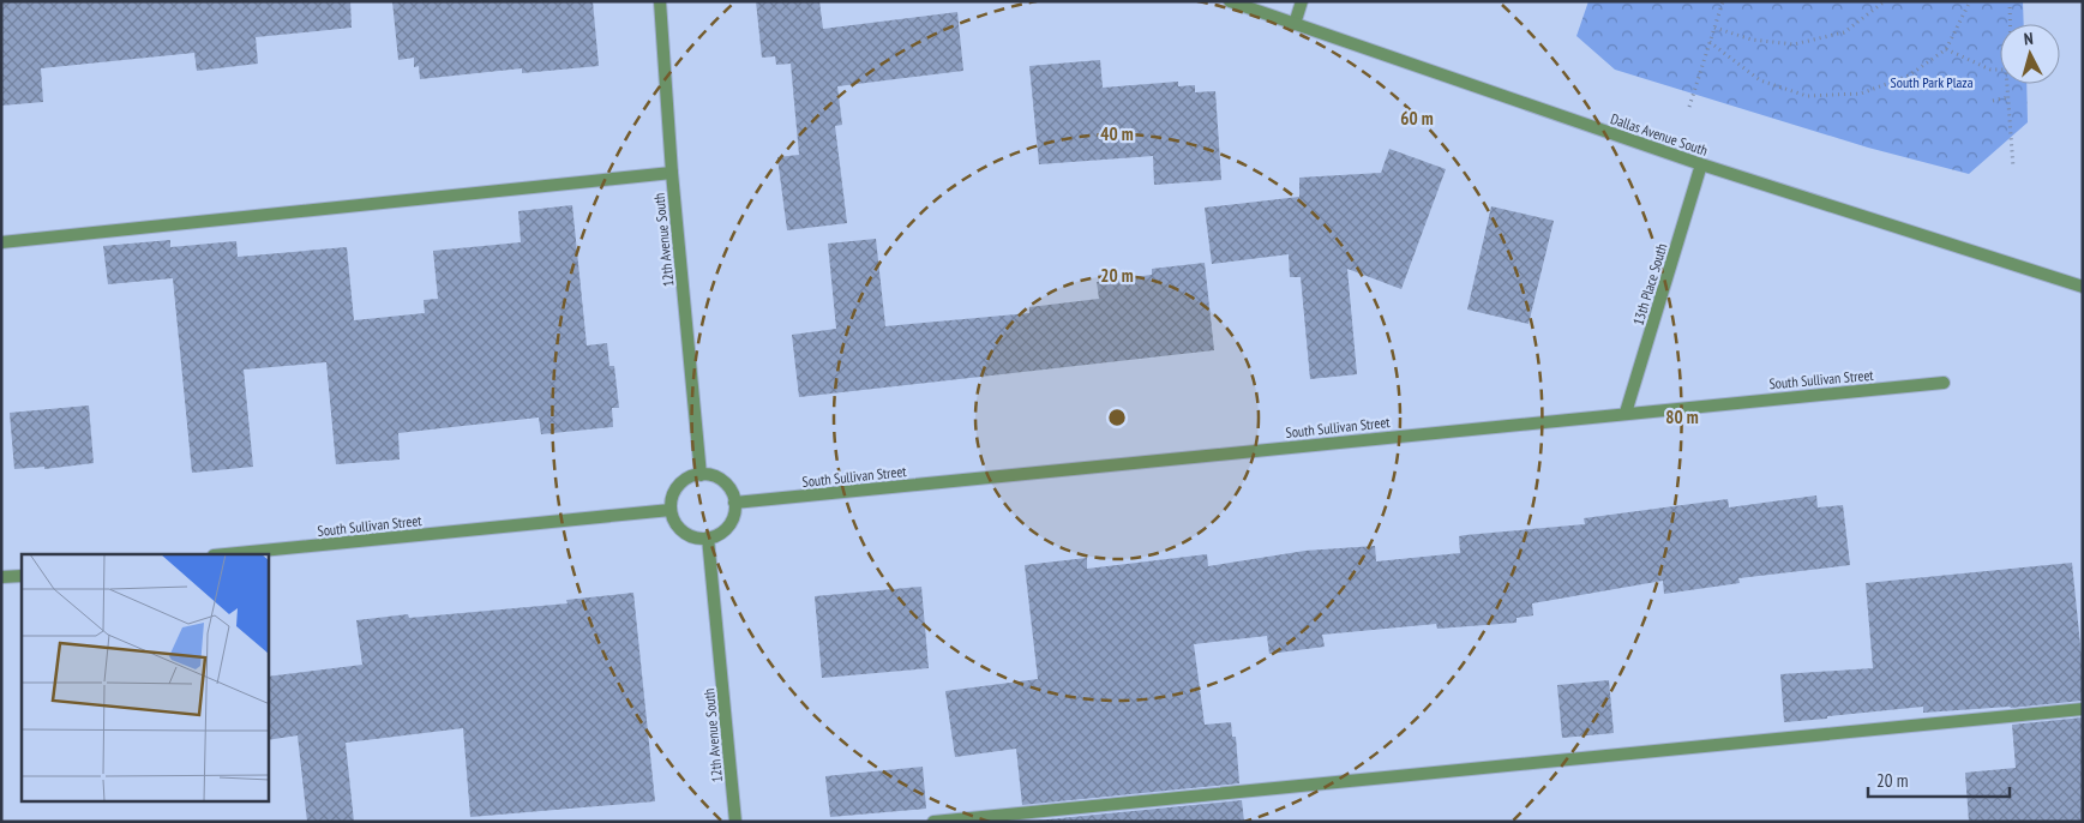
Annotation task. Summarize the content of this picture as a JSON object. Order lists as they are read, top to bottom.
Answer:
{
  "streets": {
    "street": [
      "Dallas Avenue South",
      "12th Avenue South",
      "13th Place South",
      "South Sullivan Street"
    ]
  },
  "crossings": [
    ["Dallas Avenue South", "13th Place South"],
    ["12th Avenue South", "South Sullivan Street"],
    ["13th Place South", "South Sullivan Street"]
  ],
  "parks": ["South Park Plaza"],
  "scale_bar": "20 m",
  "north": "top",
  "rings": [
    "60 m",
    "40 m",
    "20 m",
    "80 m"
  ]
}
